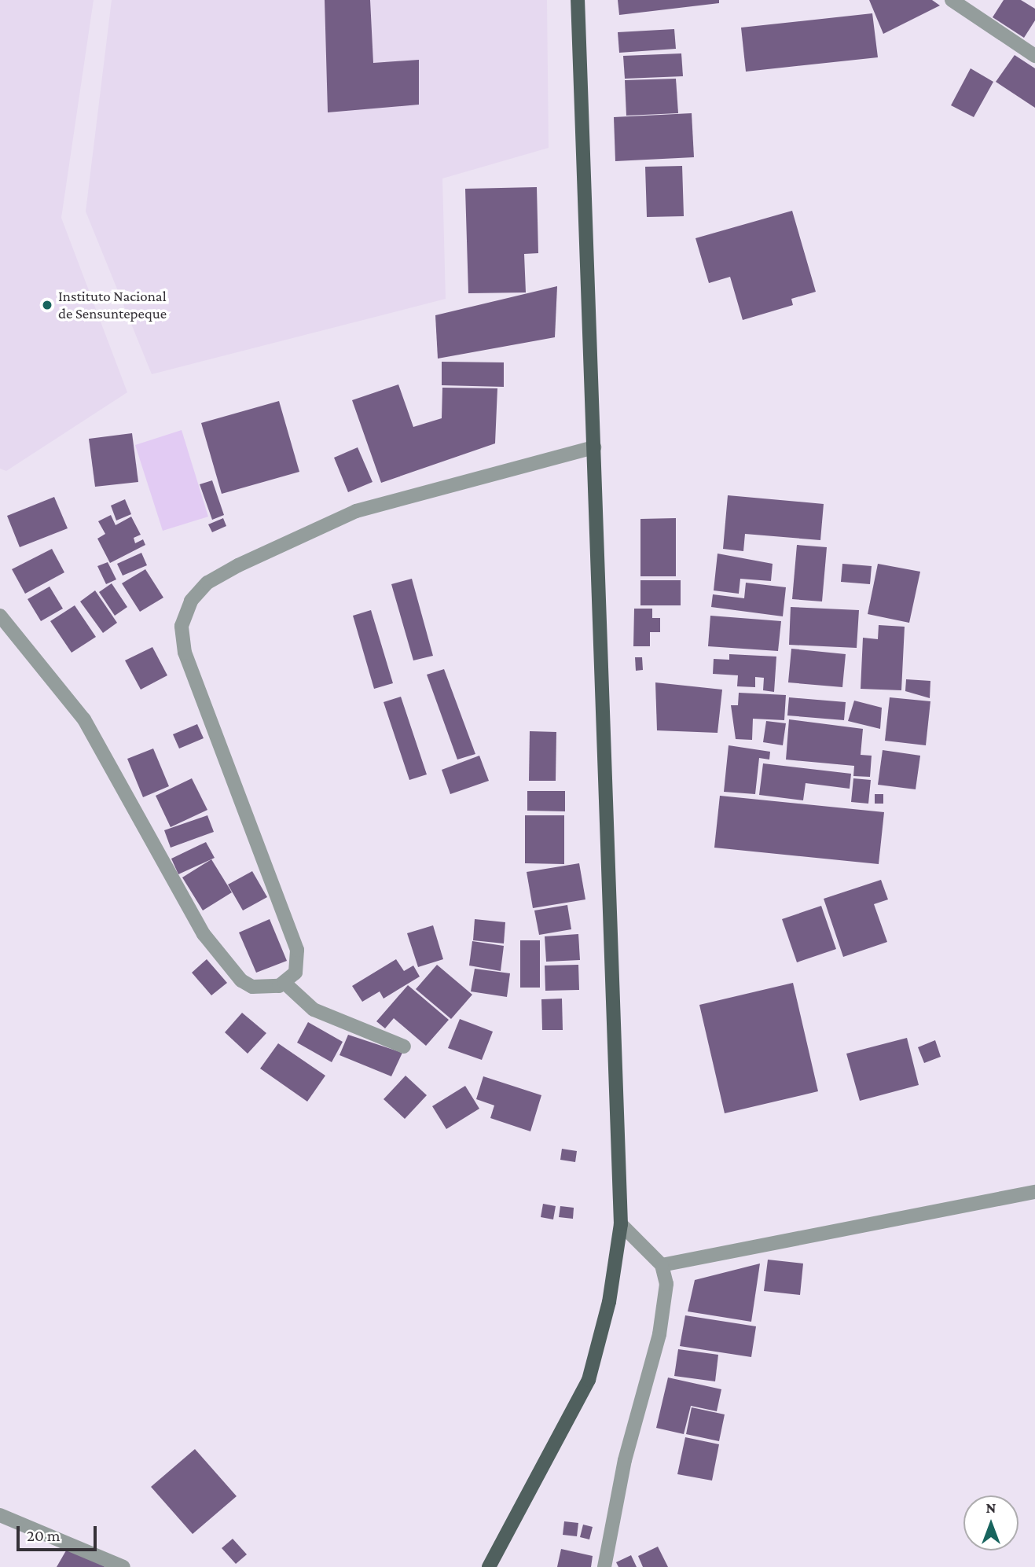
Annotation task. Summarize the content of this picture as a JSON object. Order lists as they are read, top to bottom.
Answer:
{
  "places": ["Instituto Nacional de Sensuntepeque"],
  "scale_bar": "20 m",
  "north": "top"
}
